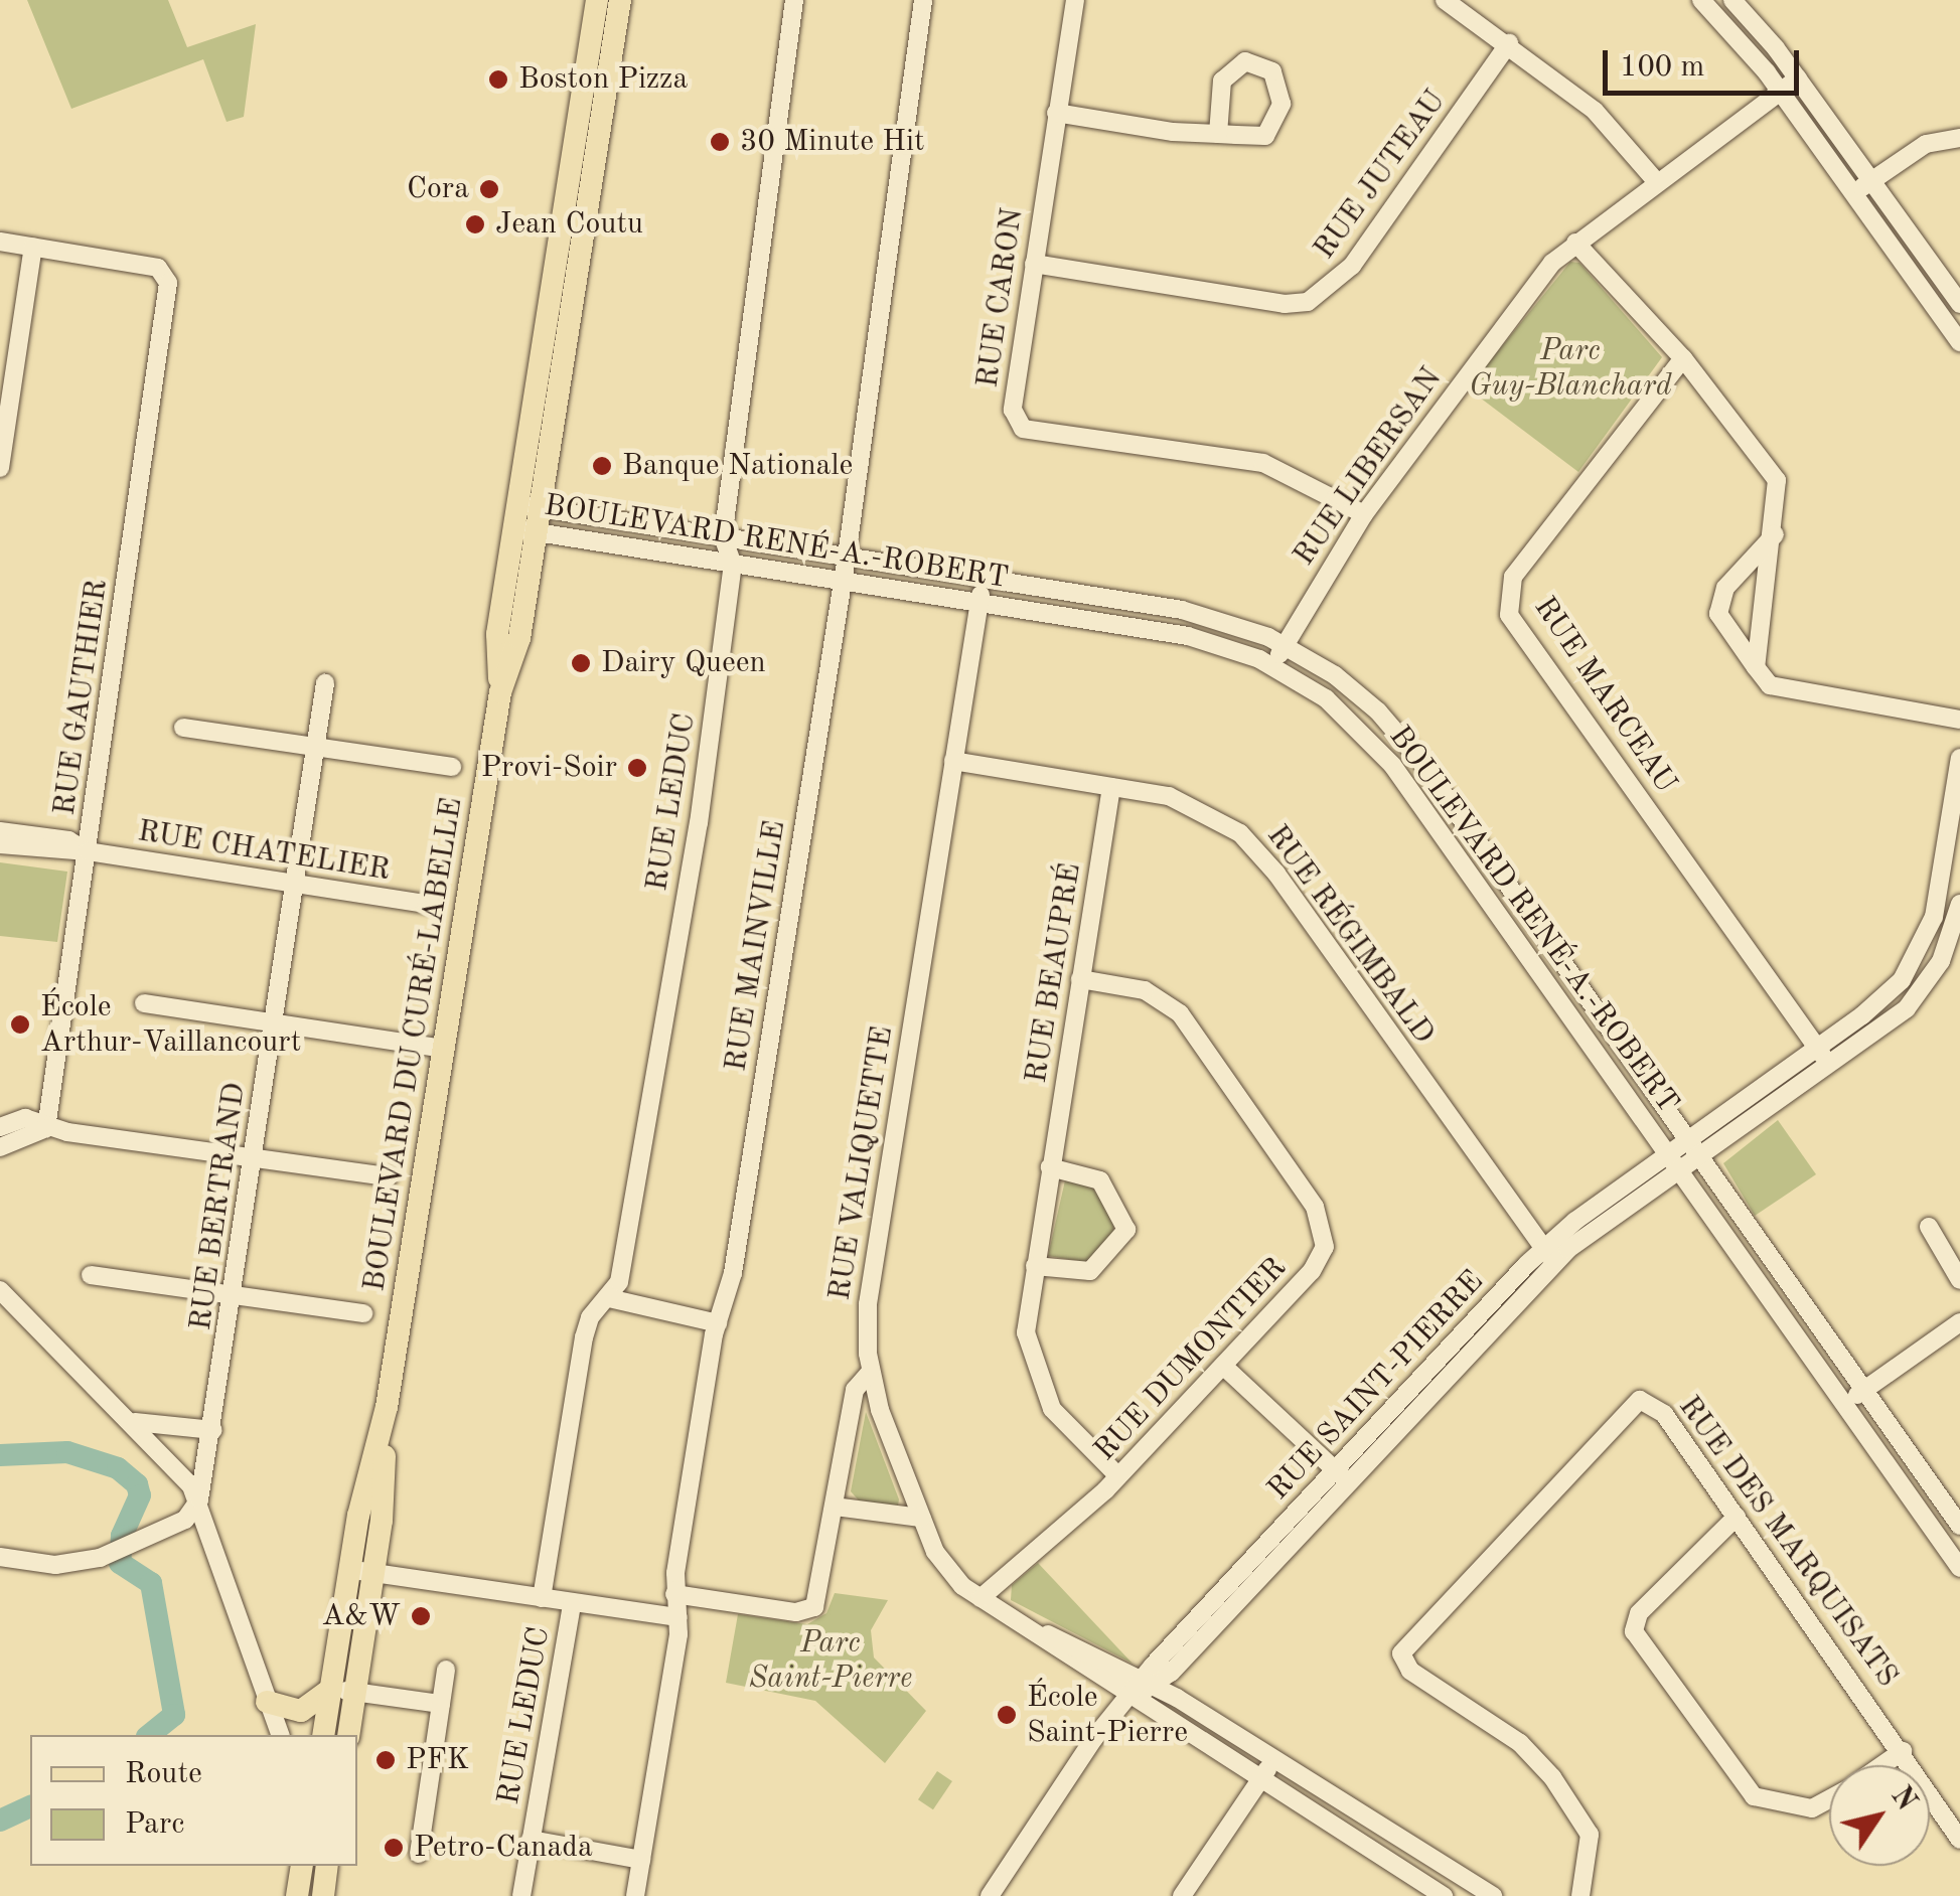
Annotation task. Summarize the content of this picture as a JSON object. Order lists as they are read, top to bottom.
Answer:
{
  "streets": {
    "main road": ["BOULEVARD DU CURÉ-LABELLE"],
    "street": [
      "RUE JUTEAU",
      "RUE CARON",
      "RUE LIBERSAN",
      "BOULEVARD RENÉ-A.-ROBERT",
      "RUE MARCEAU",
      "RUE GAUTHIER",
      "RUE LEDUC",
      "RUE CHATELIER",
      "RUE RÉGIMBALD",
      "RUE MAINVILLE",
      "RUE BEAUPRÉ",
      "RUE VALIQUETTE",
      "RUE BERTRAND",
      "RUE DUMONTIER",
      "RUE SAINT-PIERRE",
      "RUE DES MARQUISATS"
    ]
  },
  "crossings": [
    ["RUE JUTEAU", "RUE CARON"],
    ["RUE CARON", "RUE LIBERSAN"],
    ["RUE LIBERSAN", "BOULEVARD RENÉ-A.-ROBERT"],
    ["BOULEVARD RENÉ-A.-ROBERT", "RUE LEDUC"],
    ["BOULEVARD RENÉ-A.-ROBERT", "RUE MAINVILLE"],
    ["BOULEVARD RENÉ-A.-ROBERT", "BOULEVARD DU CURÉ-LABELLE"],
    ["BOULEVARD RENÉ-A.-ROBERT", "RUE VALIQUETTE"],
    ["BOULEVARD RENÉ-A.-ROBERT", "RUE SAINT-PIERRE"],
    ["RUE MARCEAU", "RUE SAINT-PIERRE"],
    ["RUE GAUTHIER", "RUE CHATELIER"],
    ["RUE CHATELIER", "RUE BERTRAND"],
    ["RUE RÉGIMBALD", "RUE BEAUPRÉ"],
    ["RUE RÉGIMBALD", "RUE VALIQUETTE"],
    ["RUE RÉGIMBALD", "RUE SAINT-PIERRE"],
    ["RUE MAINVILLE", "RUE VALIQUETTE"],
    ["RUE BEAUPRÉ", "RUE DUMONTIER"]
  ],
  "parks": ["Parc Guy-Blanchard", "Parc Saint-Pierre"],
  "places": [
    "Boston Pizza",
    "30 Minute Hit",
    "Cora",
    "Jean Coutu",
    "Banque Nationale",
    "Dairy Queen",
    "Provi-Soir",
    "École Arthur-Vaillancourt",
    "A&W",
    "École Saint-Pierre",
    "PFK",
    "Petro-Canada"
  ],
  "legend": ["Route", "Parc"],
  "scale_bar": "100 m",
  "north": "top right"
}
